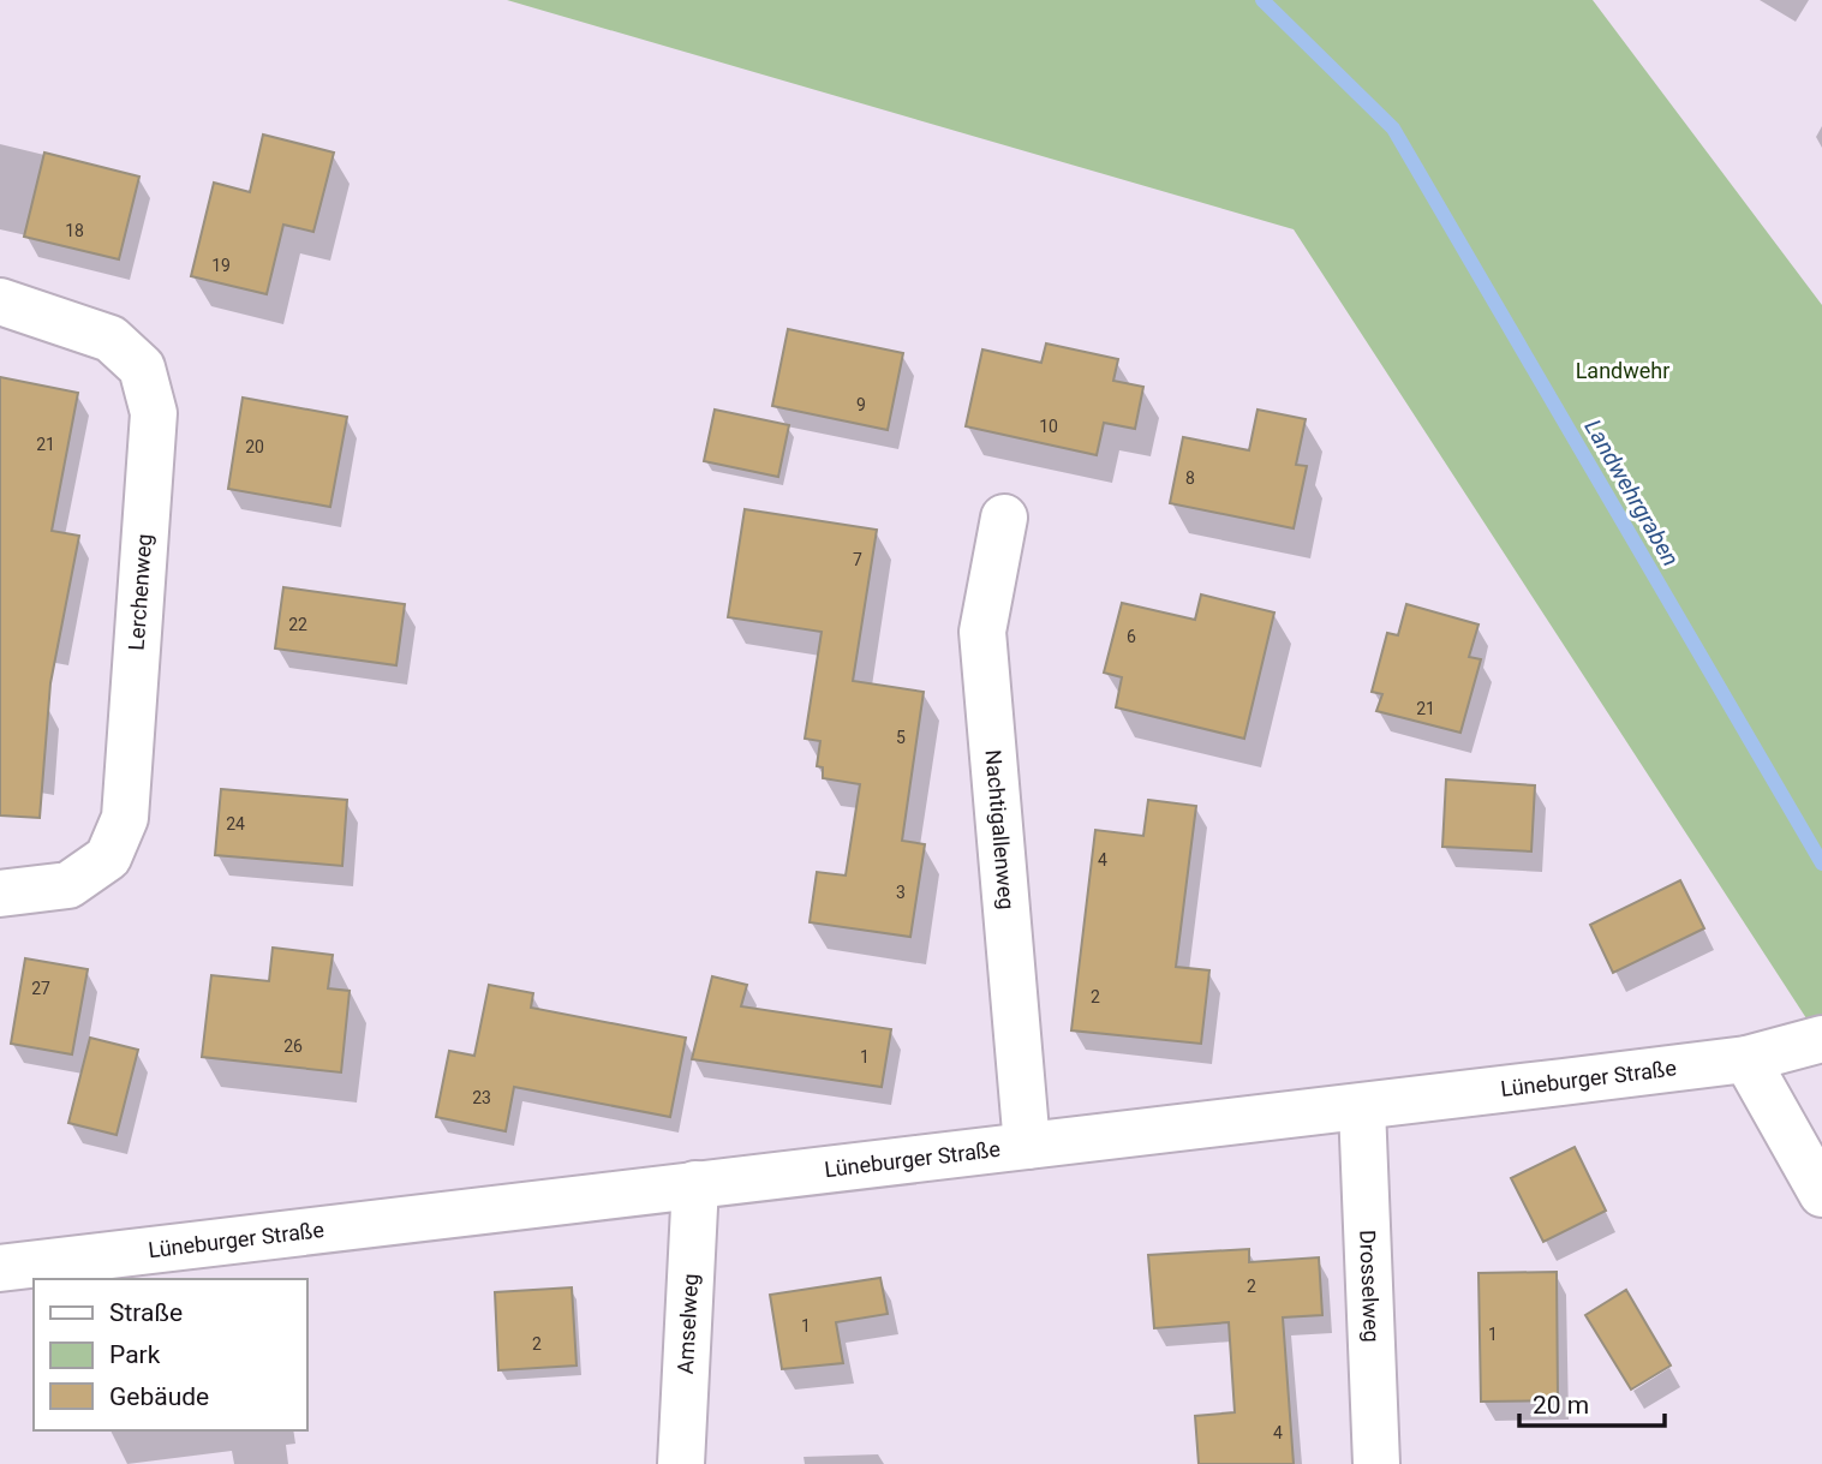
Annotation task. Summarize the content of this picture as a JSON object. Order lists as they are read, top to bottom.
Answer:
{
  "streets": {
    "street": [
      "Lerchenweg",
      "Nachtigallenweg",
      "Lüneburger Straße",
      "Drosselweg",
      "Amselweg"
    ]
  },
  "crossings": [
    ["Nachtigallenweg", "Lüneburger Straße"],
    ["Lüneburger Straße", "Drosselweg"],
    ["Lüneburger Straße", "Amselweg"]
  ],
  "water": ["Landwehrgraben"],
  "parks": ["Landwehr"],
  "house_numbers": [
    "18",
    "19",
    "9",
    "10",
    "21",
    "20",
    "8",
    "7",
    "22",
    "6",
    "21",
    "5",
    "24",
    "4",
    "3",
    "27",
    "2",
    "26",
    "1",
    "23",
    "2",
    "1",
    "1",
    "2",
    "4"
  ],
  "legend": ["Straße", "Park", "Gebäude"],
  "scale_bar": "20 m"
}
